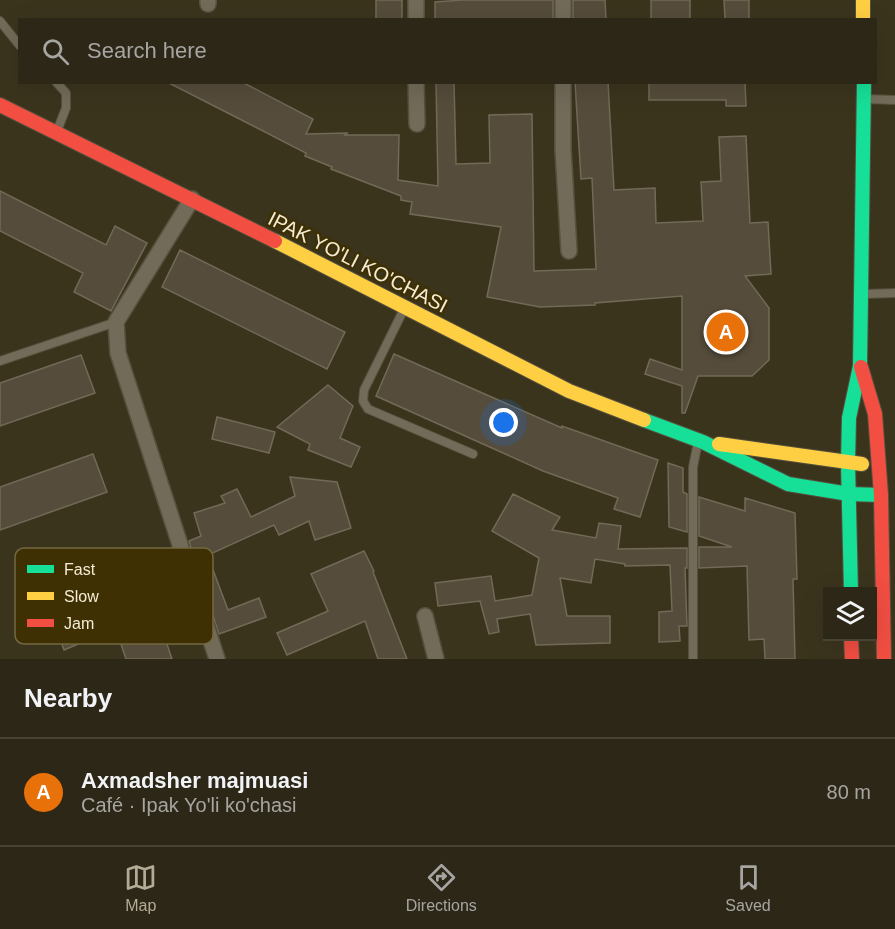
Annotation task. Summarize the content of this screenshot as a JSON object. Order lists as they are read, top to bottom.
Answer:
{
  "streets": {
    "main road": ["IPAK YO'LI KO'CHASI"]
  },
  "legend": ["Fast", "Slow", "Jam"],
  "page": {
    "search": "Search here",
    "pins": "A",
    "heading": "Nearby",
    "list": [
      {
        "mark": "A",
        "name": "Axmadsher majmuasi",
        "note": "Café · Ipak Yo'li ko'chasi",
        "value": "80 m"
      }
    ],
    "nav": ["Map", "Directions", "Saved"]
  }
}
